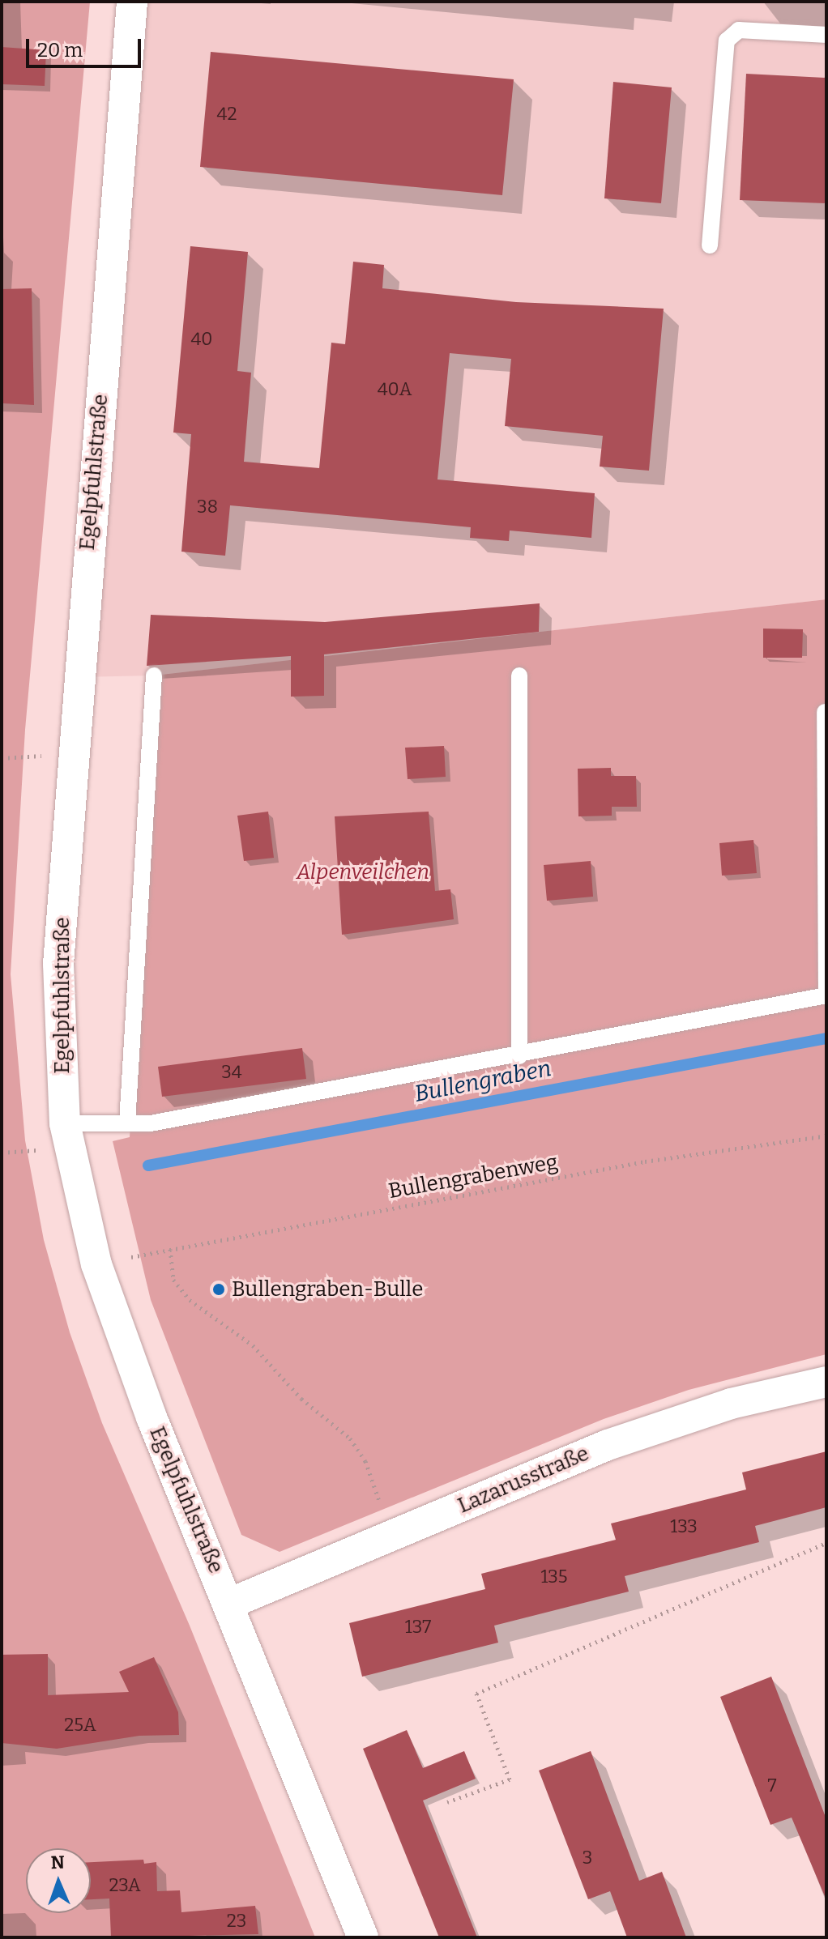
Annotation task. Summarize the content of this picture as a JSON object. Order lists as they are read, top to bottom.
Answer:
{
  "streets": {
    "street": ["Egelpfuhlstraße", "Lazarusstraße"],
    "path": ["Bullengrabenweg"]
  },
  "crossings": [
    ["Egelpfuhlstraße", "Lazarusstraße"]
  ],
  "water": ["Bullengraben"],
  "parks": ["Alpenveilchen"],
  "places": ["Bullengraben-Bulle"],
  "house_numbers": [
    "42",
    "40",
    "40A",
    "38",
    "34",
    "133",
    "135",
    "137",
    "25A",
    "7",
    "3",
    "23A",
    "23"
  ],
  "scale_bar": "20 m",
  "north": "top"
}
